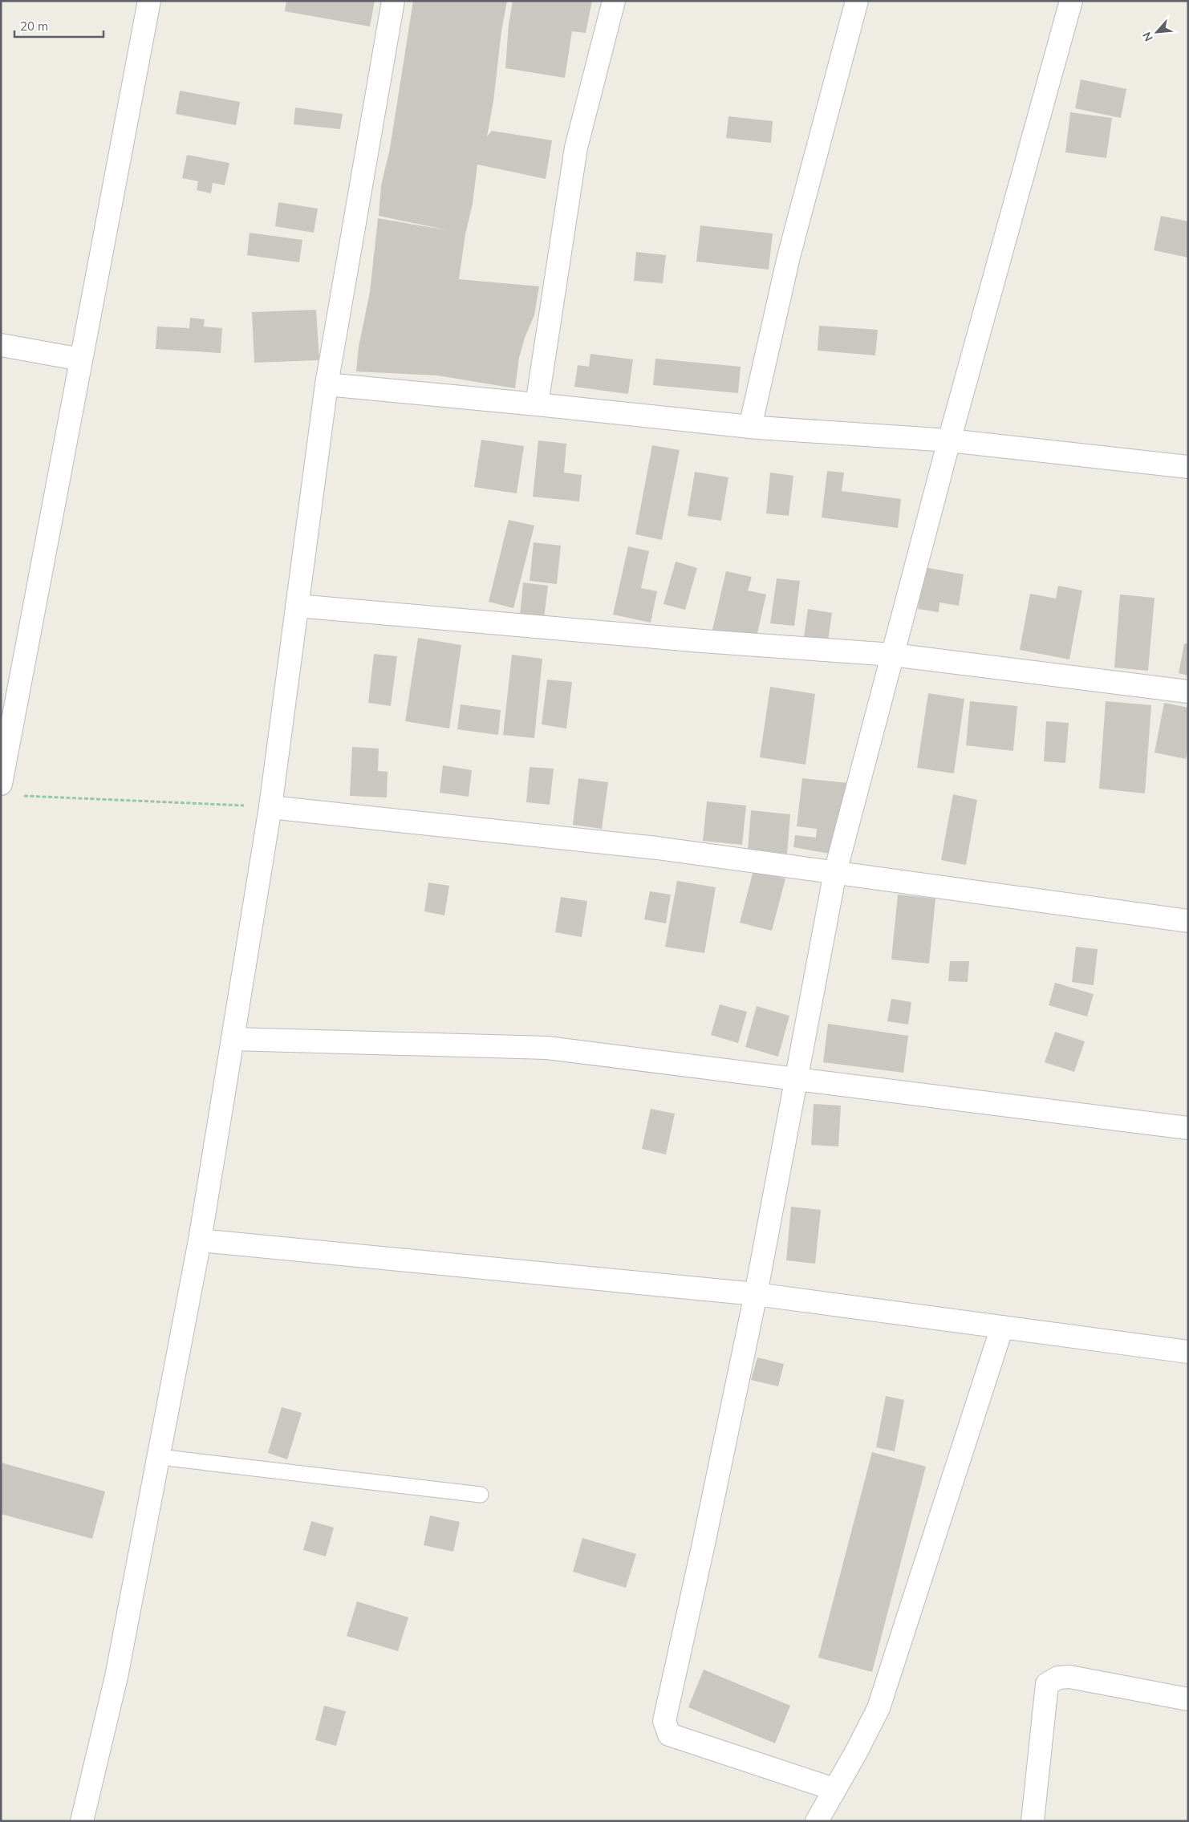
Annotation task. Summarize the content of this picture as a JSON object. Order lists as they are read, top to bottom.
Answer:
{
  "scale_bar": "20 m",
  "north": "bottom left"
}
